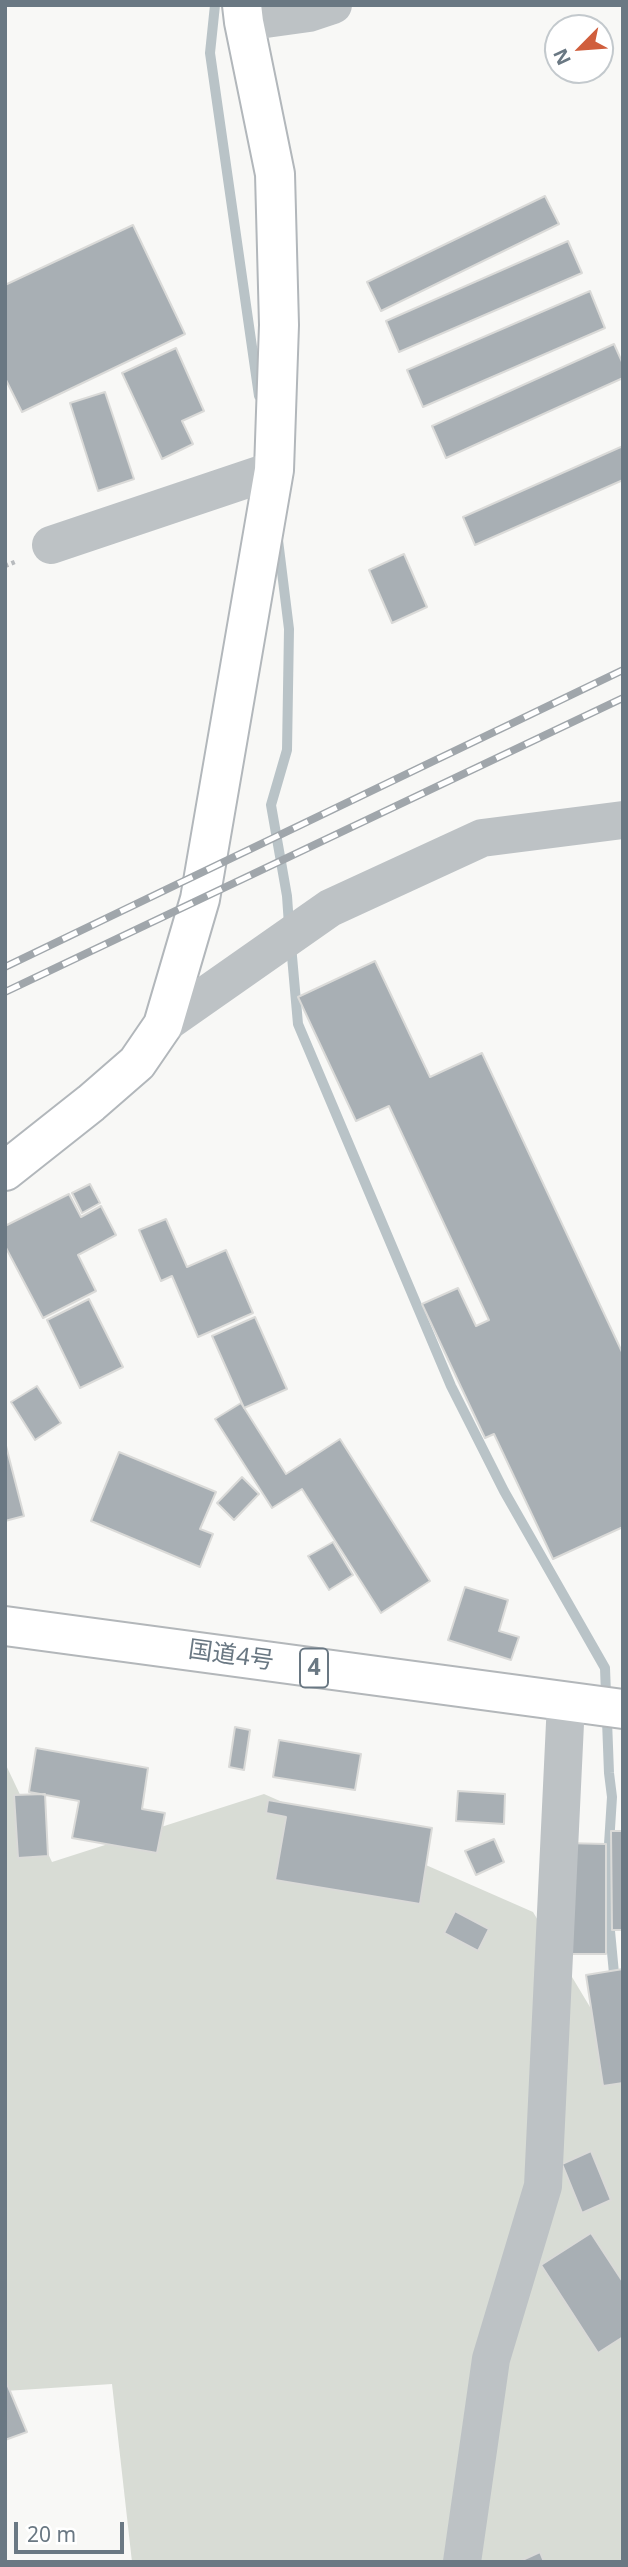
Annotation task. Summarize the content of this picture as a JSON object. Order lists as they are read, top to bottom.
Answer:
{
  "streets": {
    "main road": ["国道4号", "4"]
  },
  "scale_bar": "20 m",
  "north": "bottom left"
}
